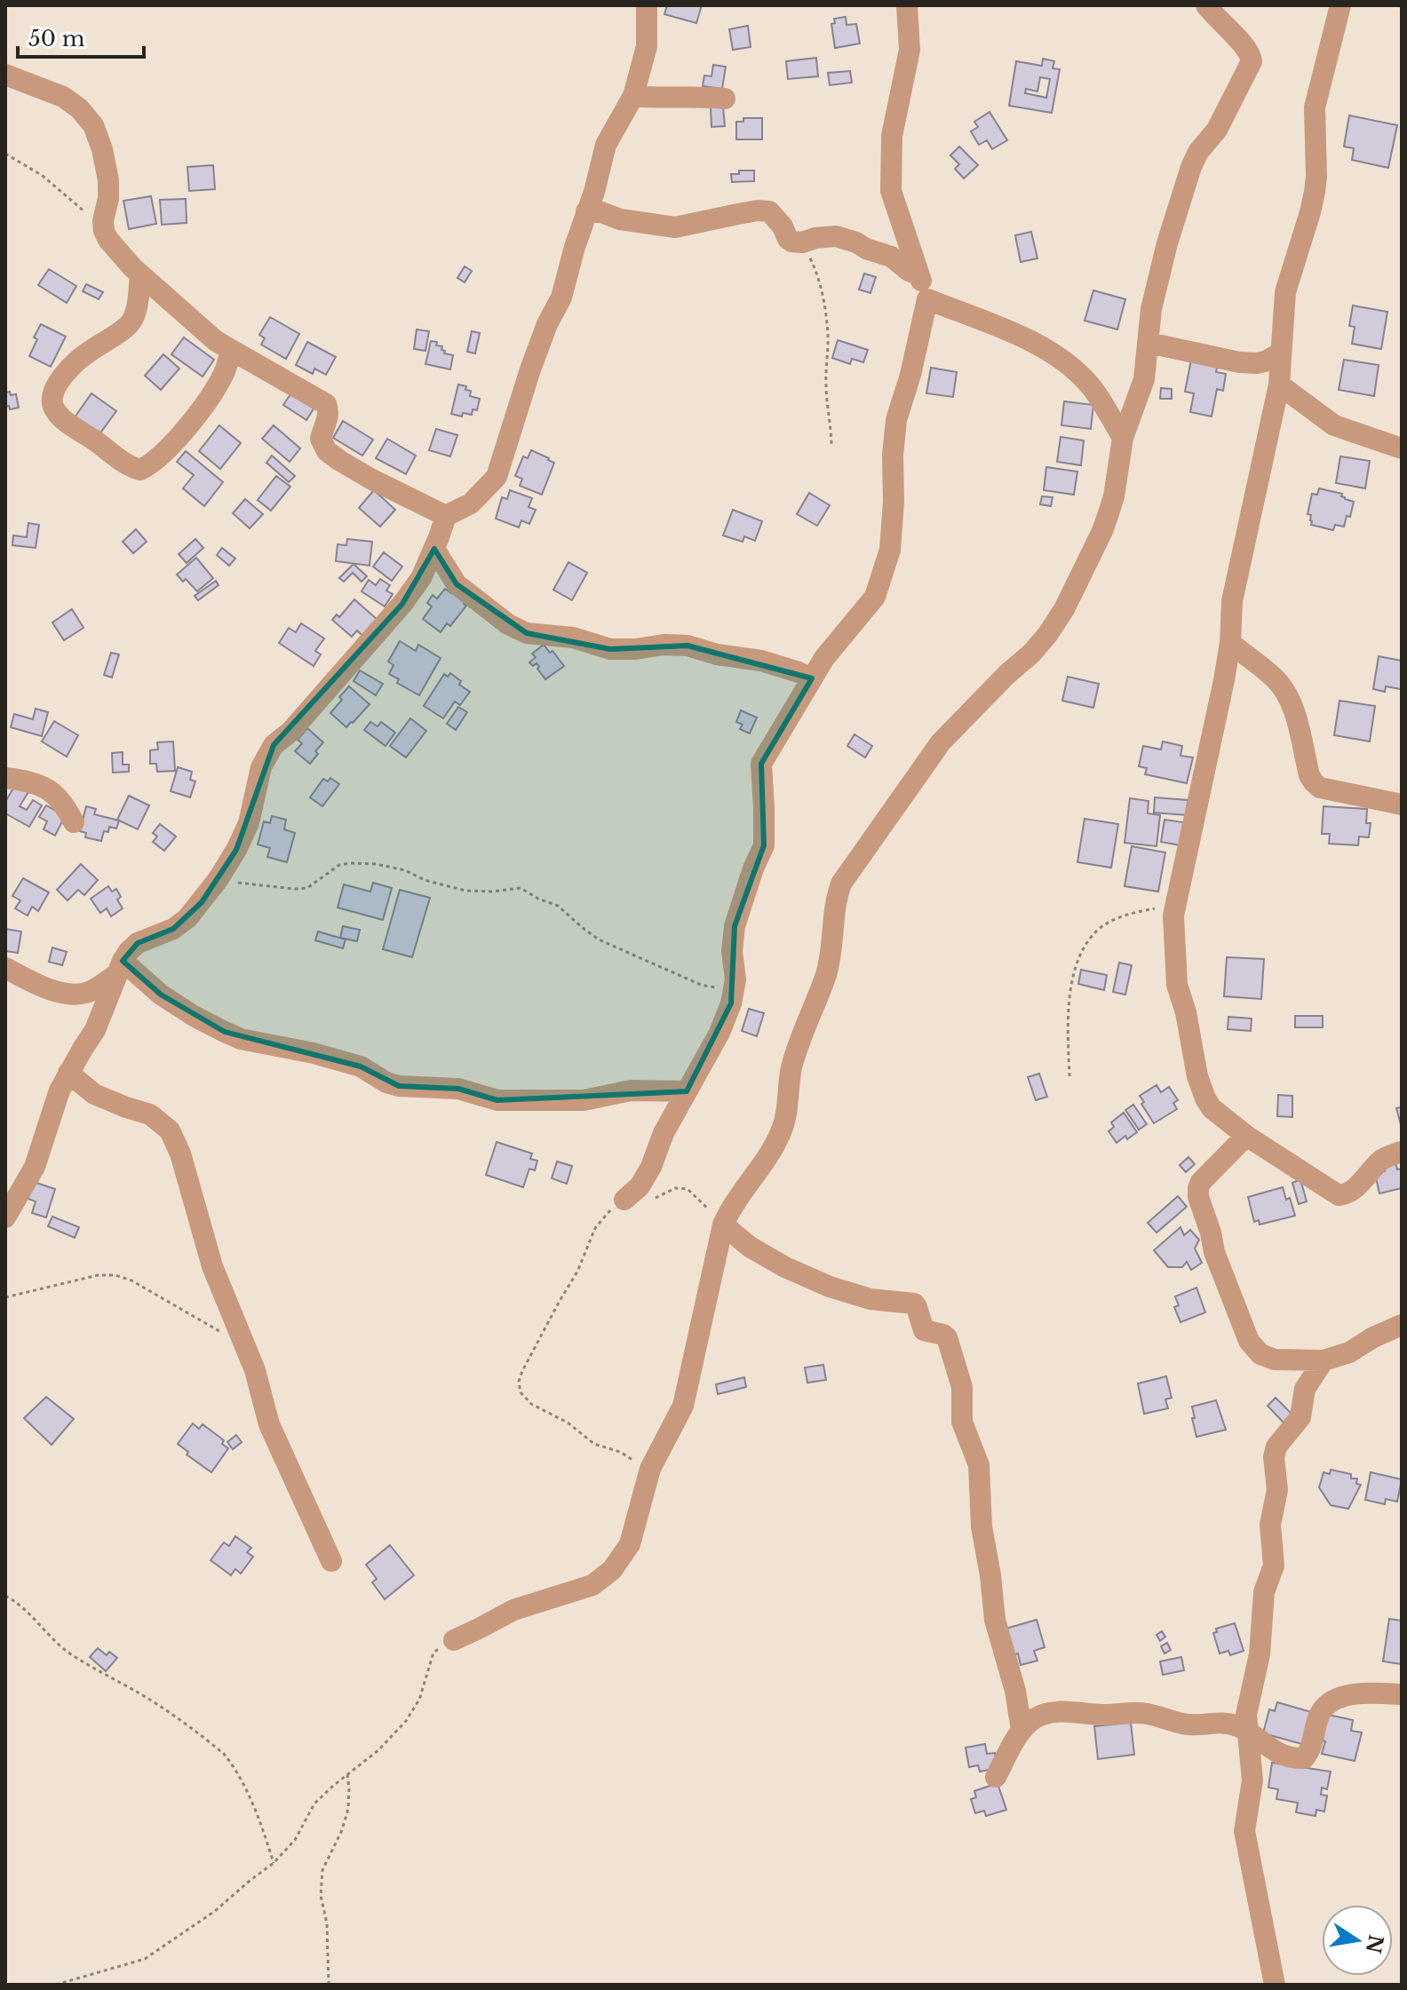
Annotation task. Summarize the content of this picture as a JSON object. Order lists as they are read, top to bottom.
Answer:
{
  "scale_bar": "50 m",
  "north": "right"
}
